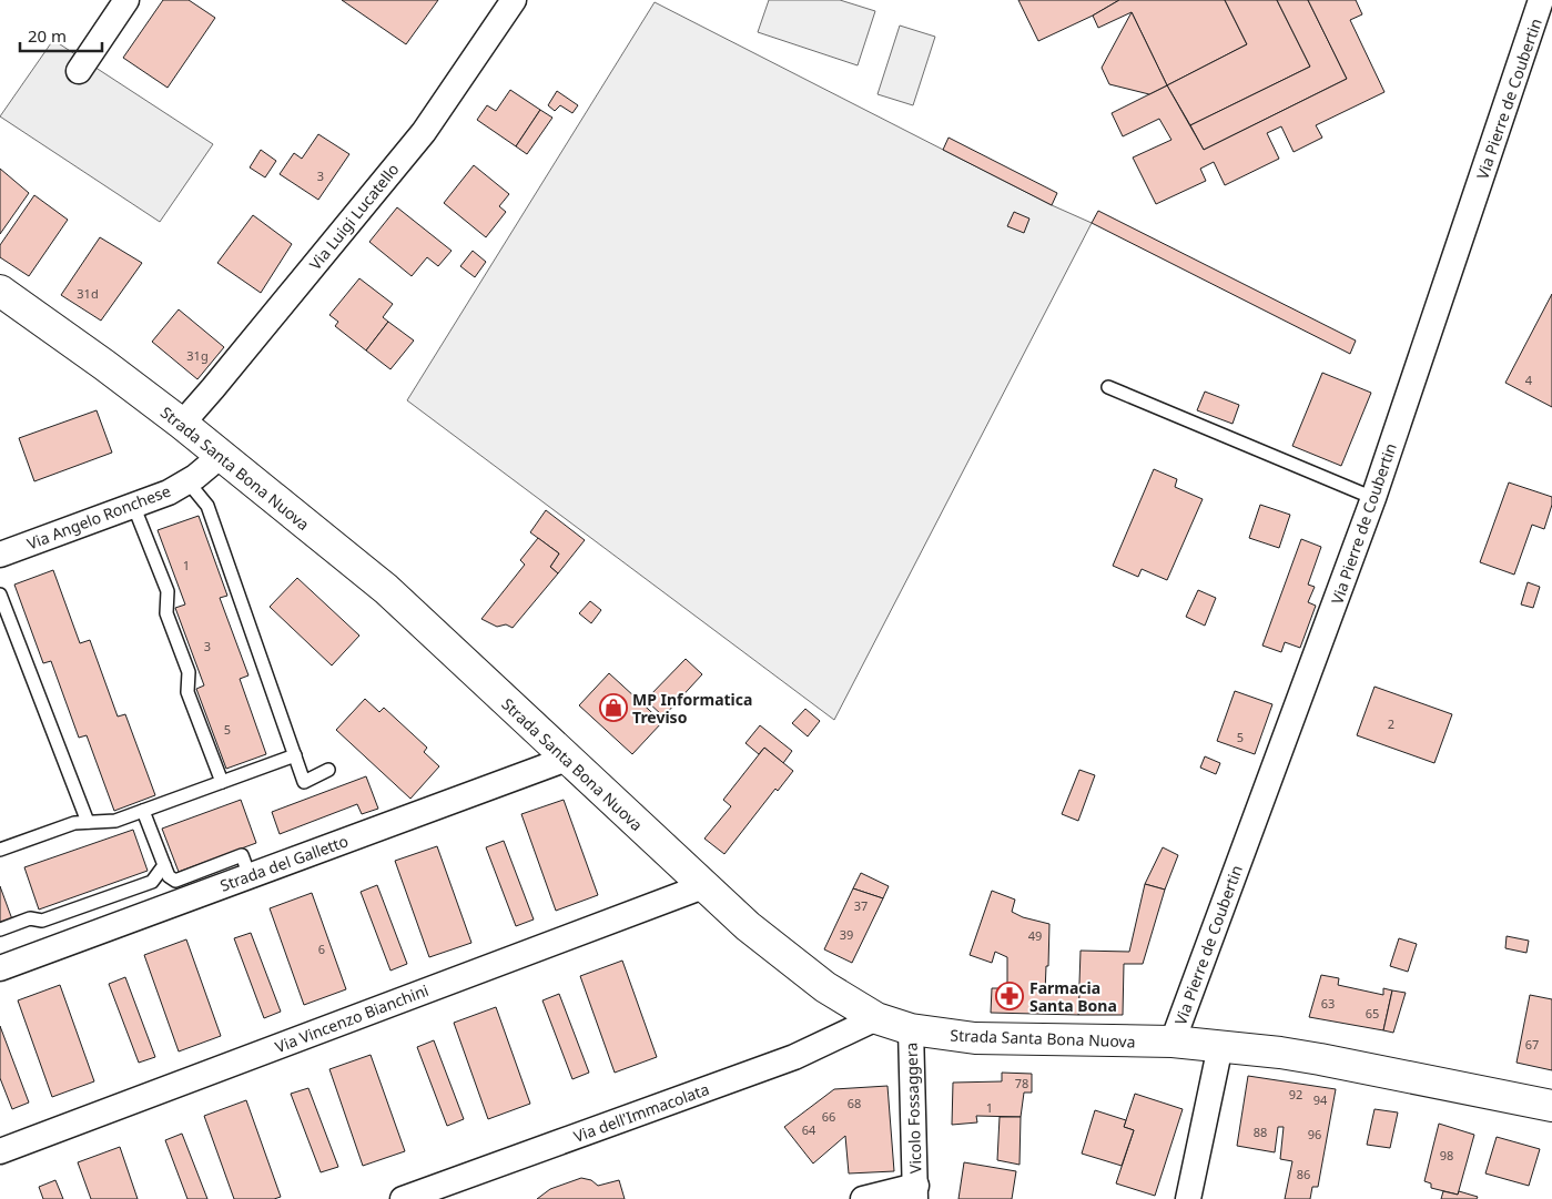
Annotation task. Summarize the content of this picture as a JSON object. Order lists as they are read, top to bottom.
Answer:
{
  "streets": {
    "street": [
      "Via Pierre de Coubertin",
      "Via Luigi Lucatello",
      "Strada Santa Bona Nuova",
      "Via Angelo Ronchese",
      "Strada del Galletto",
      "Via Vincenzo Bianchini",
      "Vicolo Fossaggera",
      "Via dell'Immacolata"
    ]
  },
  "crossings": [
    ["Via Pierre de Coubertin", "Strada Santa Bona Nuova"],
    ["Via Luigi Lucatello", "Strada Santa Bona Nuova"],
    ["Strada Santa Bona Nuova", "Via Angelo Ronchese"],
    ["Strada Santa Bona Nuova", "Strada del Galletto"],
    ["Strada Santa Bona Nuova", "Via Vincenzo Bianchini"],
    ["Strada Santa Bona Nuova", "Vicolo Fossaggera"],
    ["Strada Santa Bona Nuova", "Via dell'Immacolata"]
  ],
  "places": {
    "shop": ["MP Informatica Treviso"],
    "pharmacy": ["Farmacia Santa Bona"]
  },
  "house_numbers": [
    "3",
    "31d",
    "31g",
    "4",
    "1",
    "3",
    "2",
    "5",
    "5",
    "37",
    "39",
    "49",
    "6",
    "63",
    "65",
    "67",
    "78",
    "92",
    "94",
    "68",
    "1",
    "66",
    "64",
    "88",
    "96",
    "98",
    "86"
  ],
  "scale_bar": "20 m"
}
